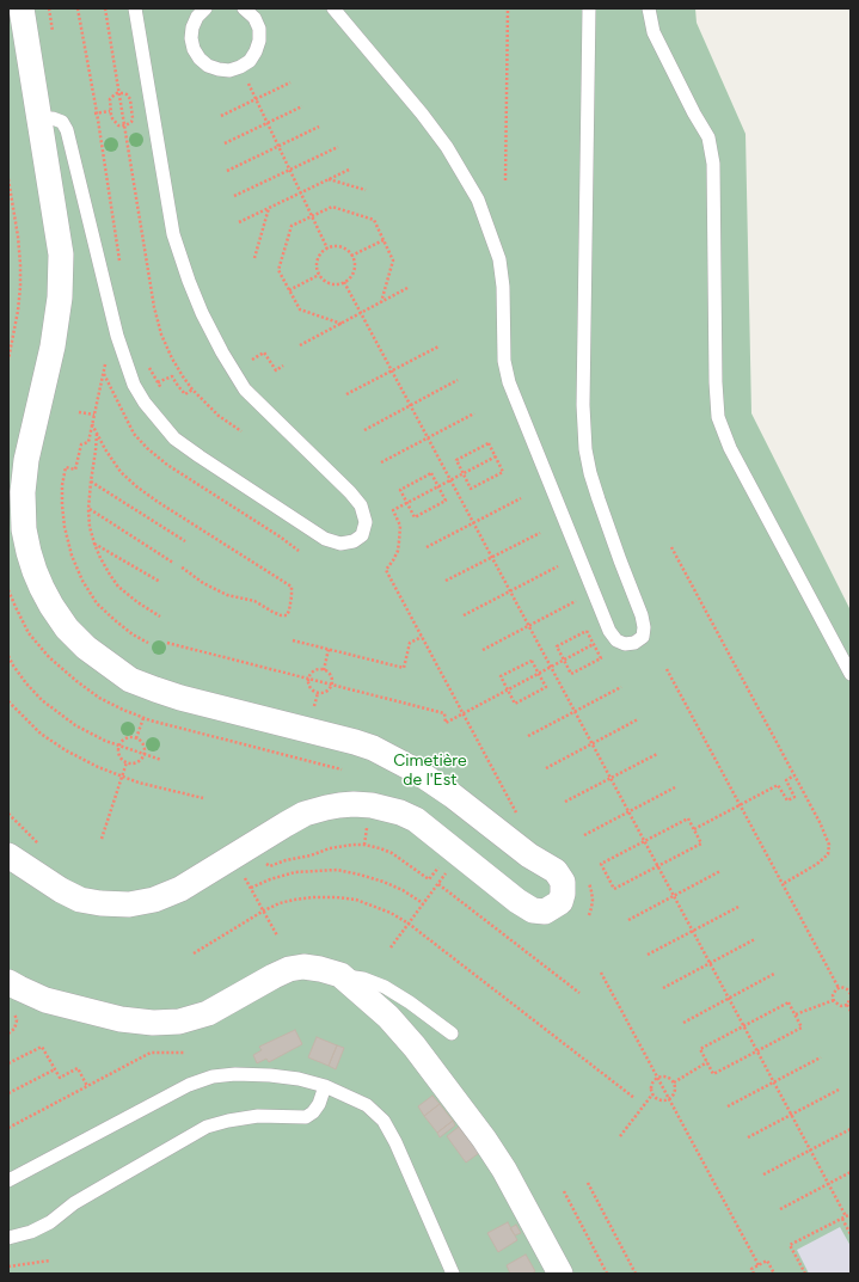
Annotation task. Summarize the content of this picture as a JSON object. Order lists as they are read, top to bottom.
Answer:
{
  "parks": ["Cimetière de l'Est"]
}
